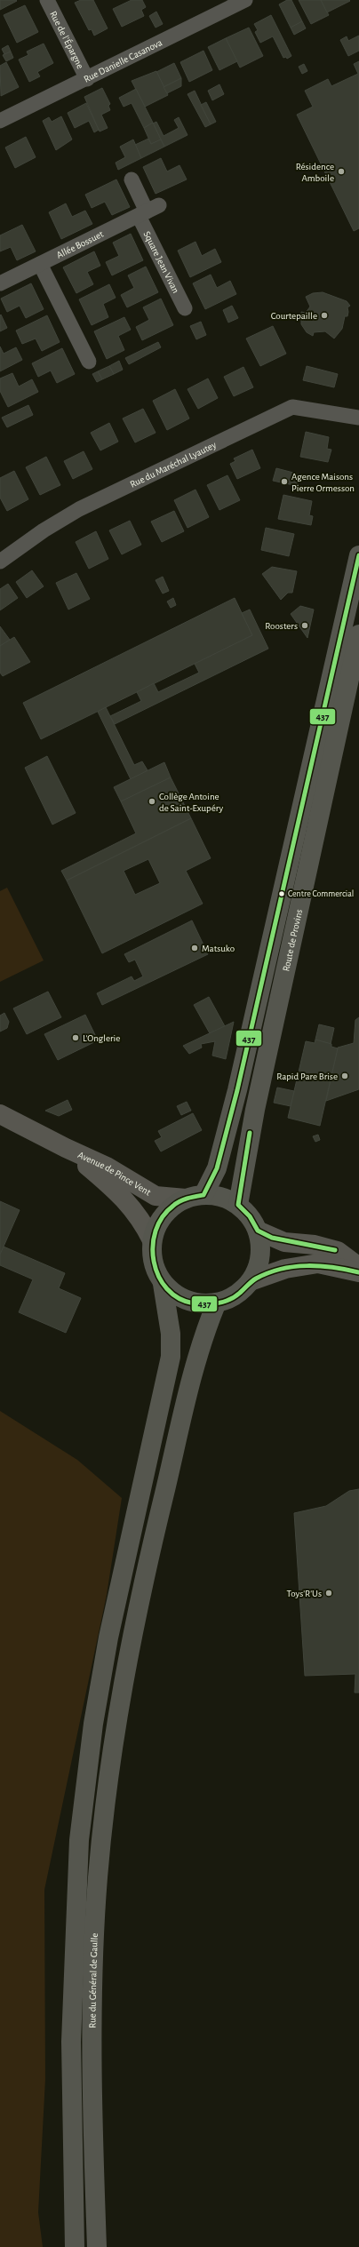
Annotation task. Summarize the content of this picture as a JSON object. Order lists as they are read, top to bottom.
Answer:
{
  "streets": {
    "main road": ["Route de Provins", "Avenue de Pince Vent", "Rue du Général de Gaulle"],
    "street": [
      "Rue de l'Épargne",
      "Rue Danielle Casanova",
      "Allée Bossuet",
      "Square Jean Vivan",
      "Rue du Maréchal Lyautey"
    ]
  },
  "crossings": [
    ["Rue de l'Épargne", "Rue Danielle Casanova"],
    ["Allée Bossuet", "Square Jean Vivan"],
    ["Route de Provins", "Avenue de Pince Vent"],
    ["Route de Provins", "Rue du Général de Gaulle"],
    ["Avenue de Pince Vent", "Rue du Général de Gaulle"]
  ],
  "places": [
    "Résidence Amboile",
    "Courtepaille",
    "Agence Maisons Pierre Ormesson",
    "Roosters",
    "Collège Antoine de Saint-Exupéry",
    "Centre Commercial",
    "Matsuko",
    "L'Onglerie",
    "Rapid Pare Brise",
    "Toys'R'Us"
  ],
  "lines": ["transit line 437"]
}
